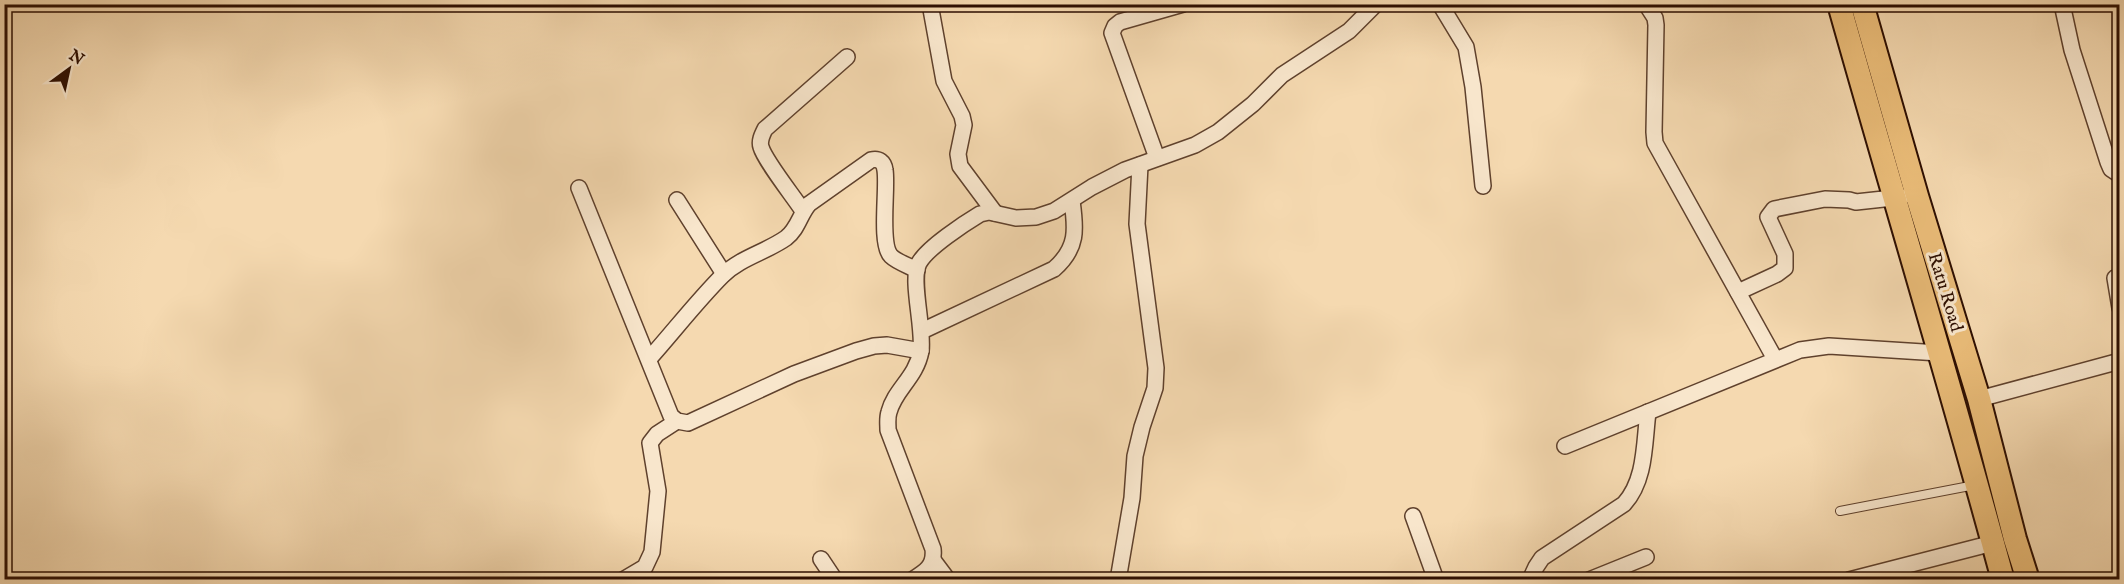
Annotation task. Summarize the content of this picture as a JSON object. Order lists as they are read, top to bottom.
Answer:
{
  "streets": {
    "main road": ["Ratu Road"]
  },
  "north": "top right"
}
